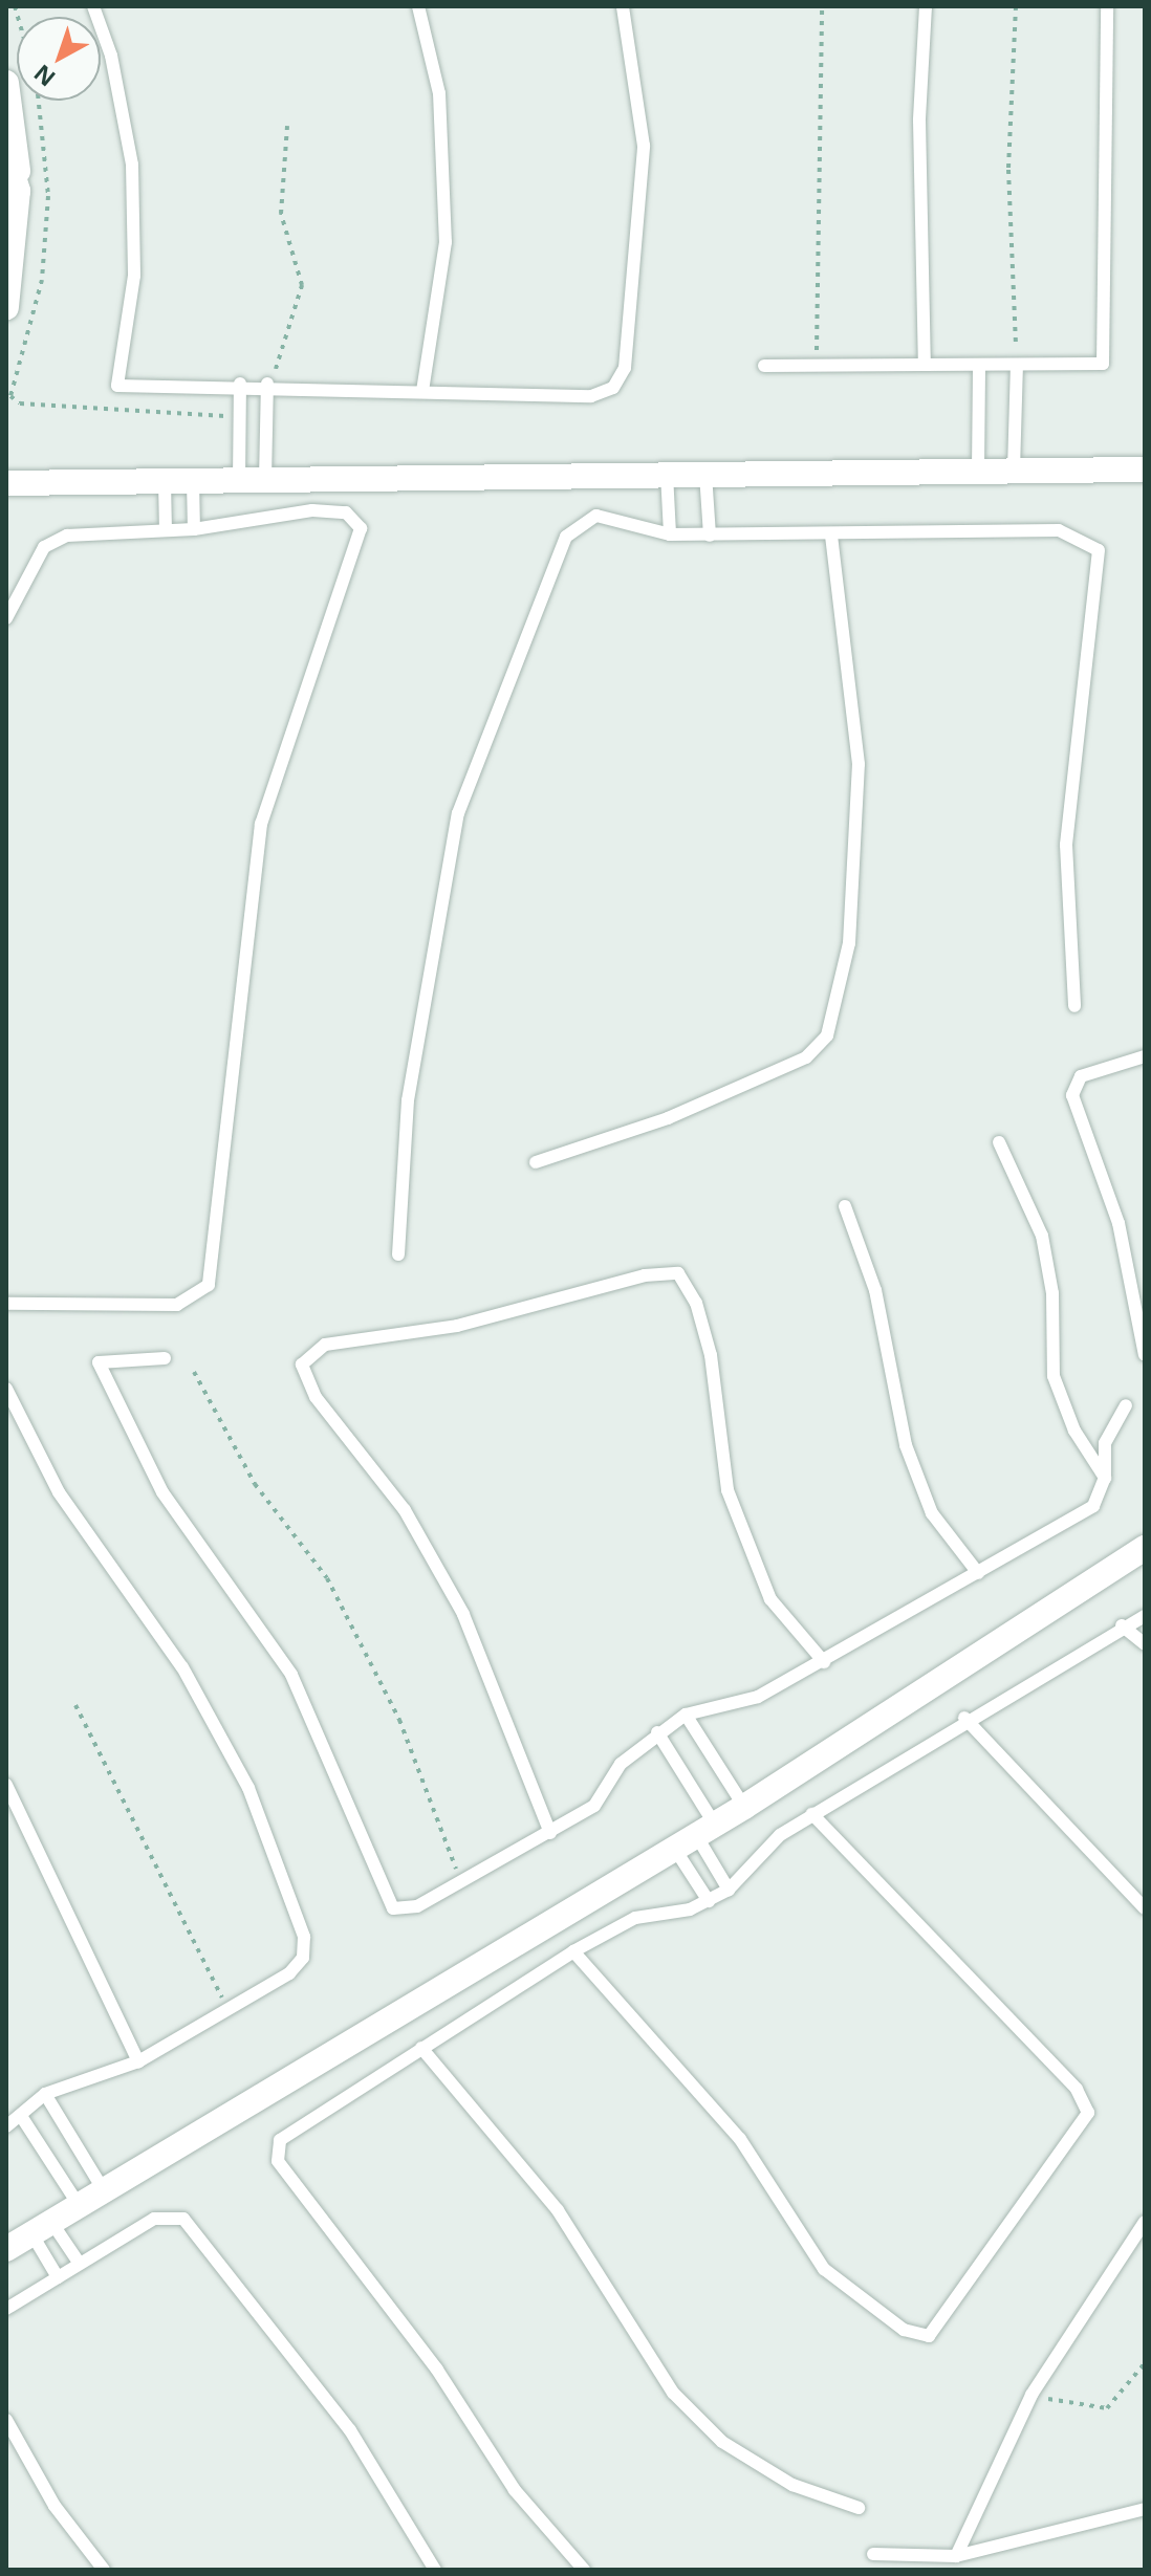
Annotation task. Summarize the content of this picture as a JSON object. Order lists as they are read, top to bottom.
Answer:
{
  "north": "bottom left"
}
